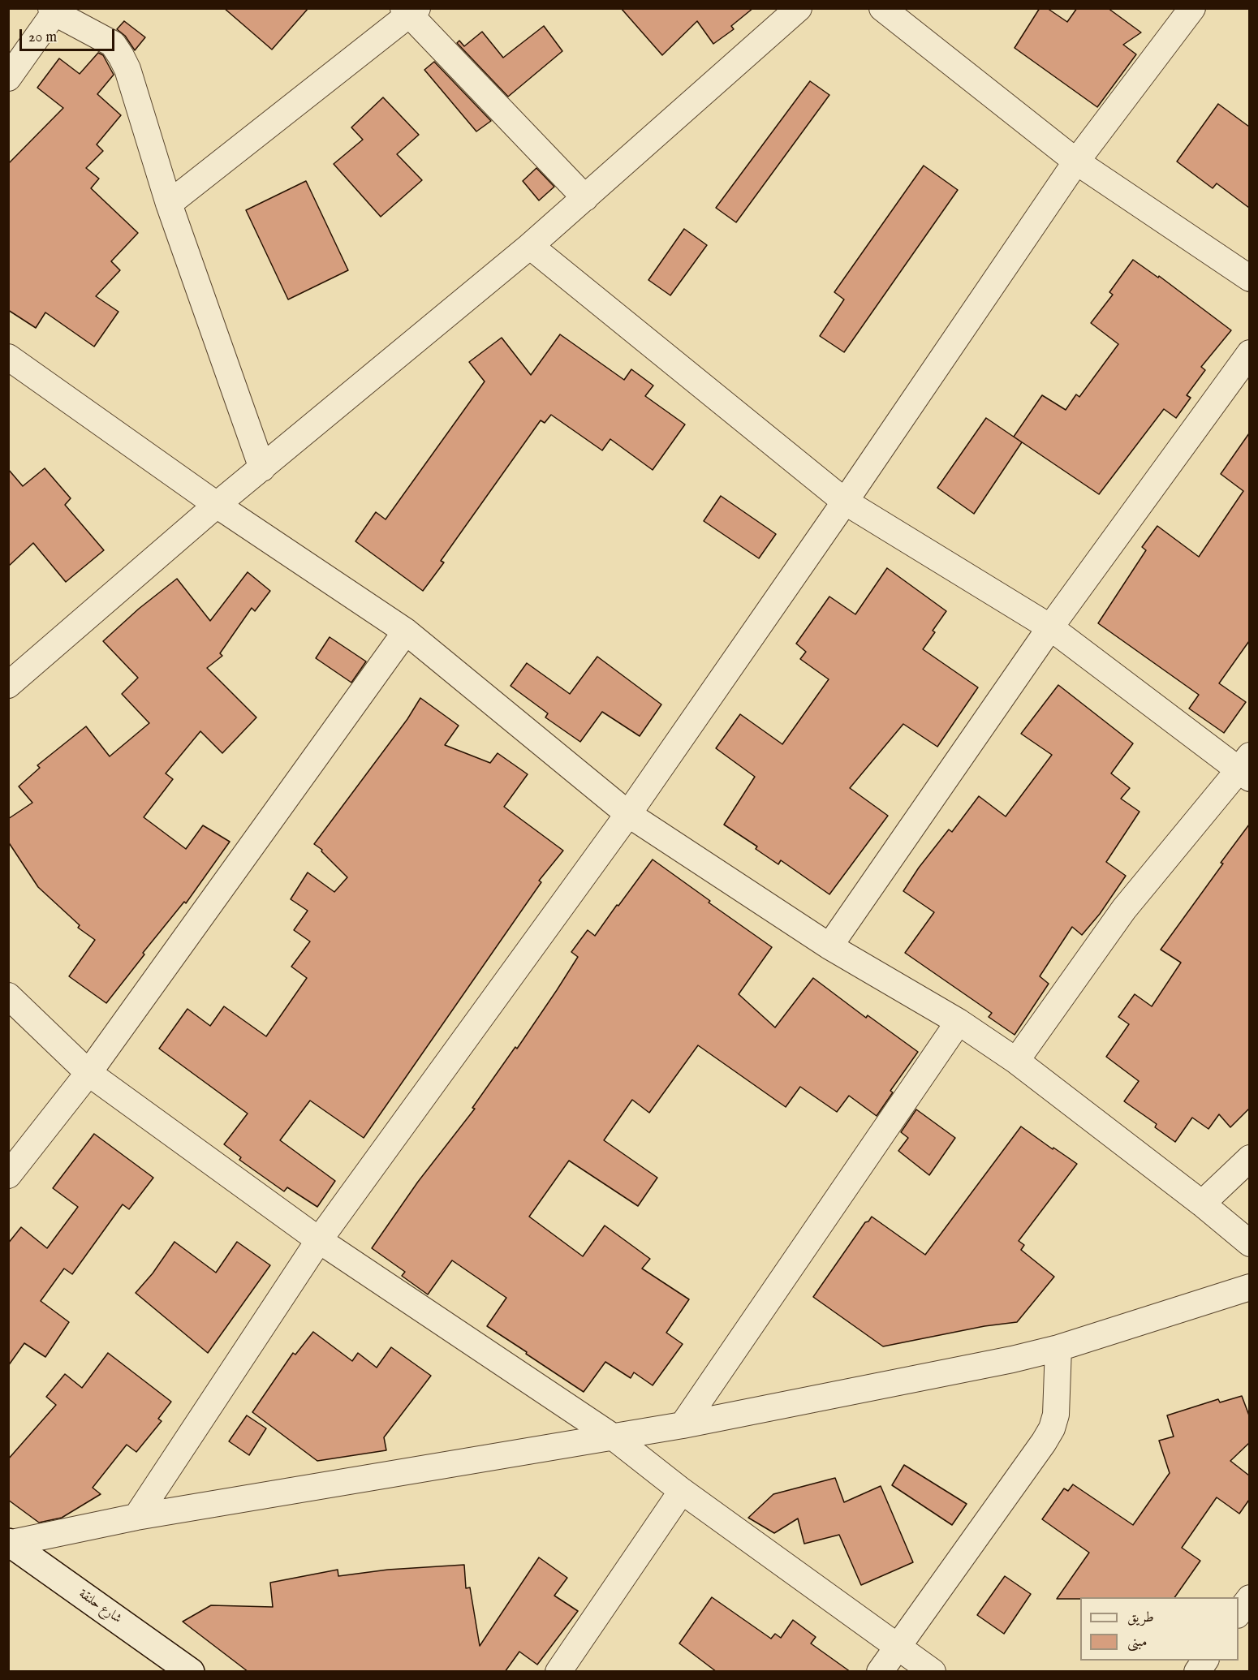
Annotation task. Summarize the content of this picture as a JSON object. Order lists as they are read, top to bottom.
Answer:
{
  "streets": {
    "street": ["شارع حلنقة"]
  },
  "legend": ["طريق", "مبنى"],
  "scale_bar": "20 m"
}
